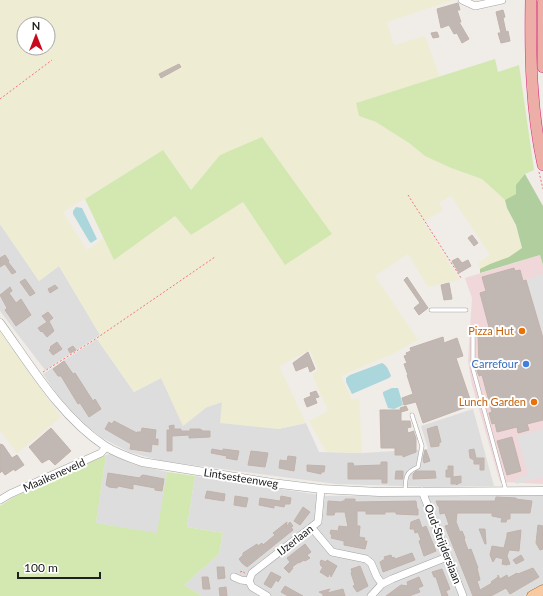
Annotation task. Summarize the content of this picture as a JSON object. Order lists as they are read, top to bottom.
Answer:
{
  "streets": {
    "street": [
      "Maaikeneveld",
      "Lintsesteenweg",
      "IJzerlaan",
      "Oud-Strijderslaan"
    ]
  },
  "crossings": [
    ["Maaikeneveld", "Lintsesteenweg"],
    ["Lintsesteenweg", "IJzerlaan"],
    ["Lintsesteenweg", "Oud-Strijderslaan"]
  ],
  "places": ["Pizza Hut", "Carrefour", "Lunch Garden"],
  "scale_bar": "100 m",
  "north": "top"
}
